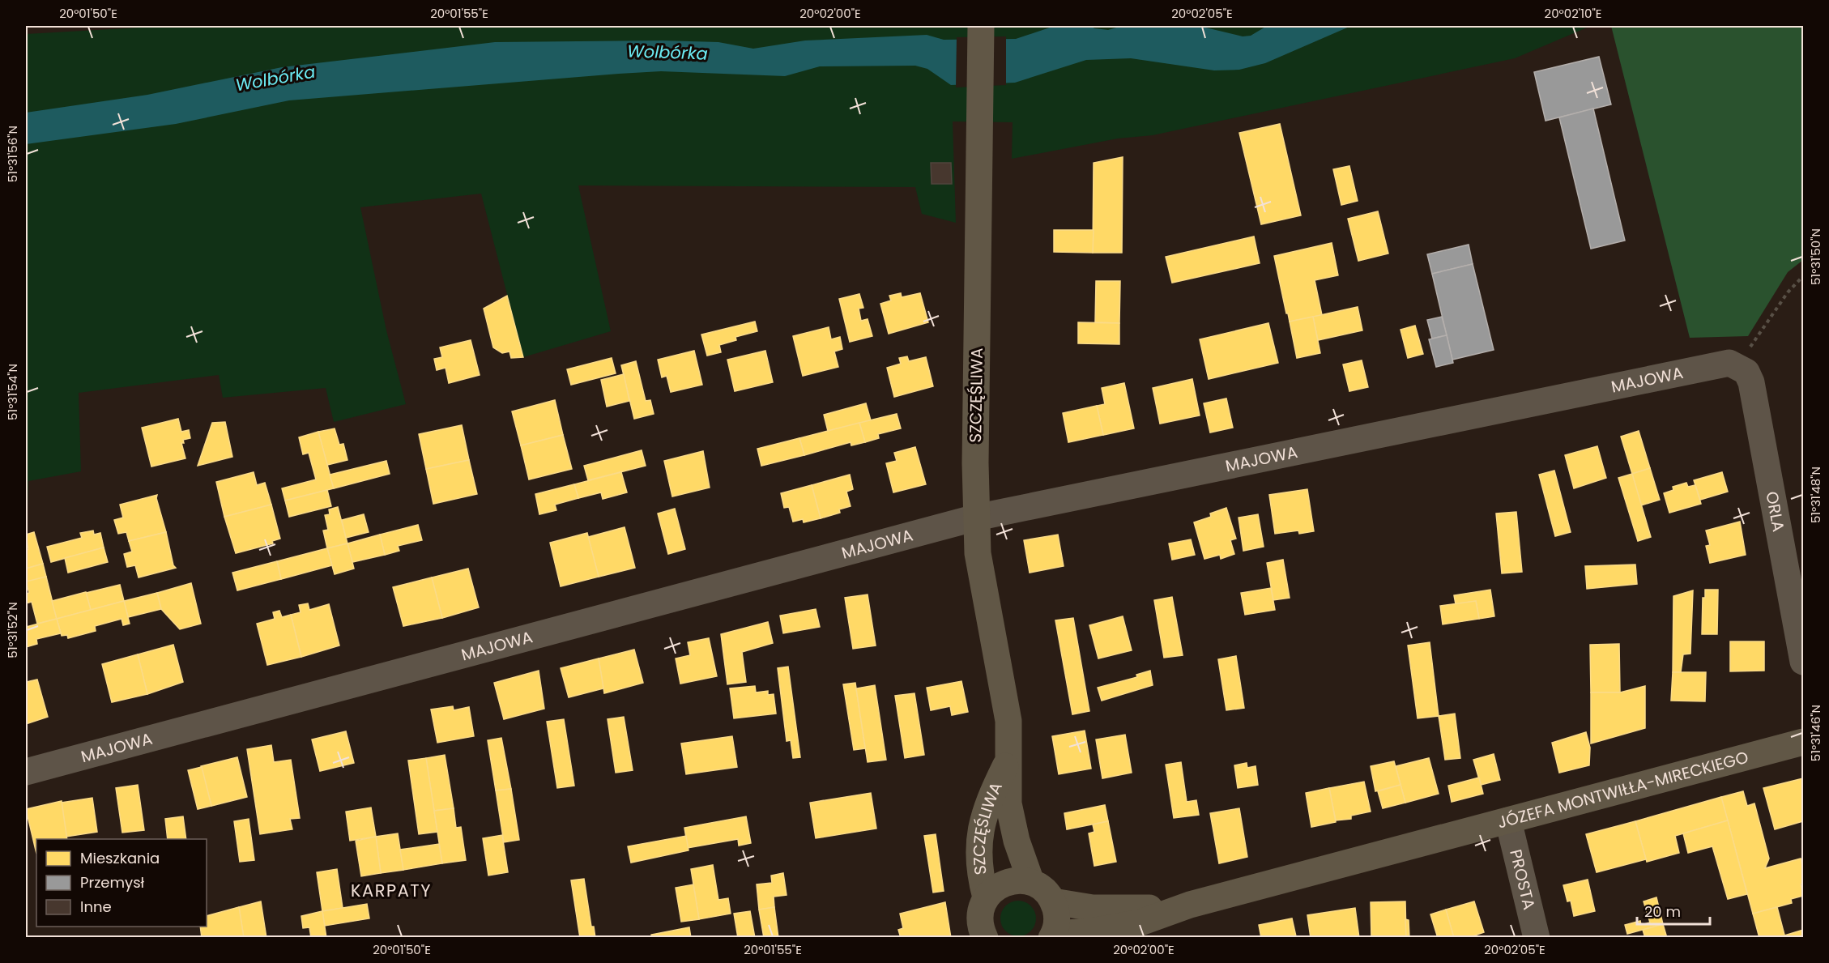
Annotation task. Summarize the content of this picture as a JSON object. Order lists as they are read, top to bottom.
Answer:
{
  "streets": {
    "main road": ["SZCZĘŚLIWA", "JÓZEFA MONTWIŁŁA-MIRECKIEGO"],
    "street": ["MAJOWA", "ORLA", "PROSTA"]
  },
  "crossings": [
    ["MAJOWA", "SZCZĘŚLIWA"],
    ["MAJOWA", "ORLA"],
    ["JÓZEFA MONTWIŁŁA-MIRECKIEGO", "PROSTA"]
  ],
  "districts": ["KARPATY"],
  "water": ["Wolbórka"],
  "legend": ["Mieszkania", "Przemysł", "Inne"],
  "scale_bar": "20 m",
  "coordinates": [
    "20°01'50\"E",
    "20°01'55\"E",
    "20°02'00\"E",
    "20°02'05\"E",
    "20°02'10\"E",
    "51°31'56\"N",
    "51°31'50\"N",
    "51°31'54\"N",
    "51°31'48\"N",
    "51°31'52\"N",
    "51°31'46\"N"
  ]
}
